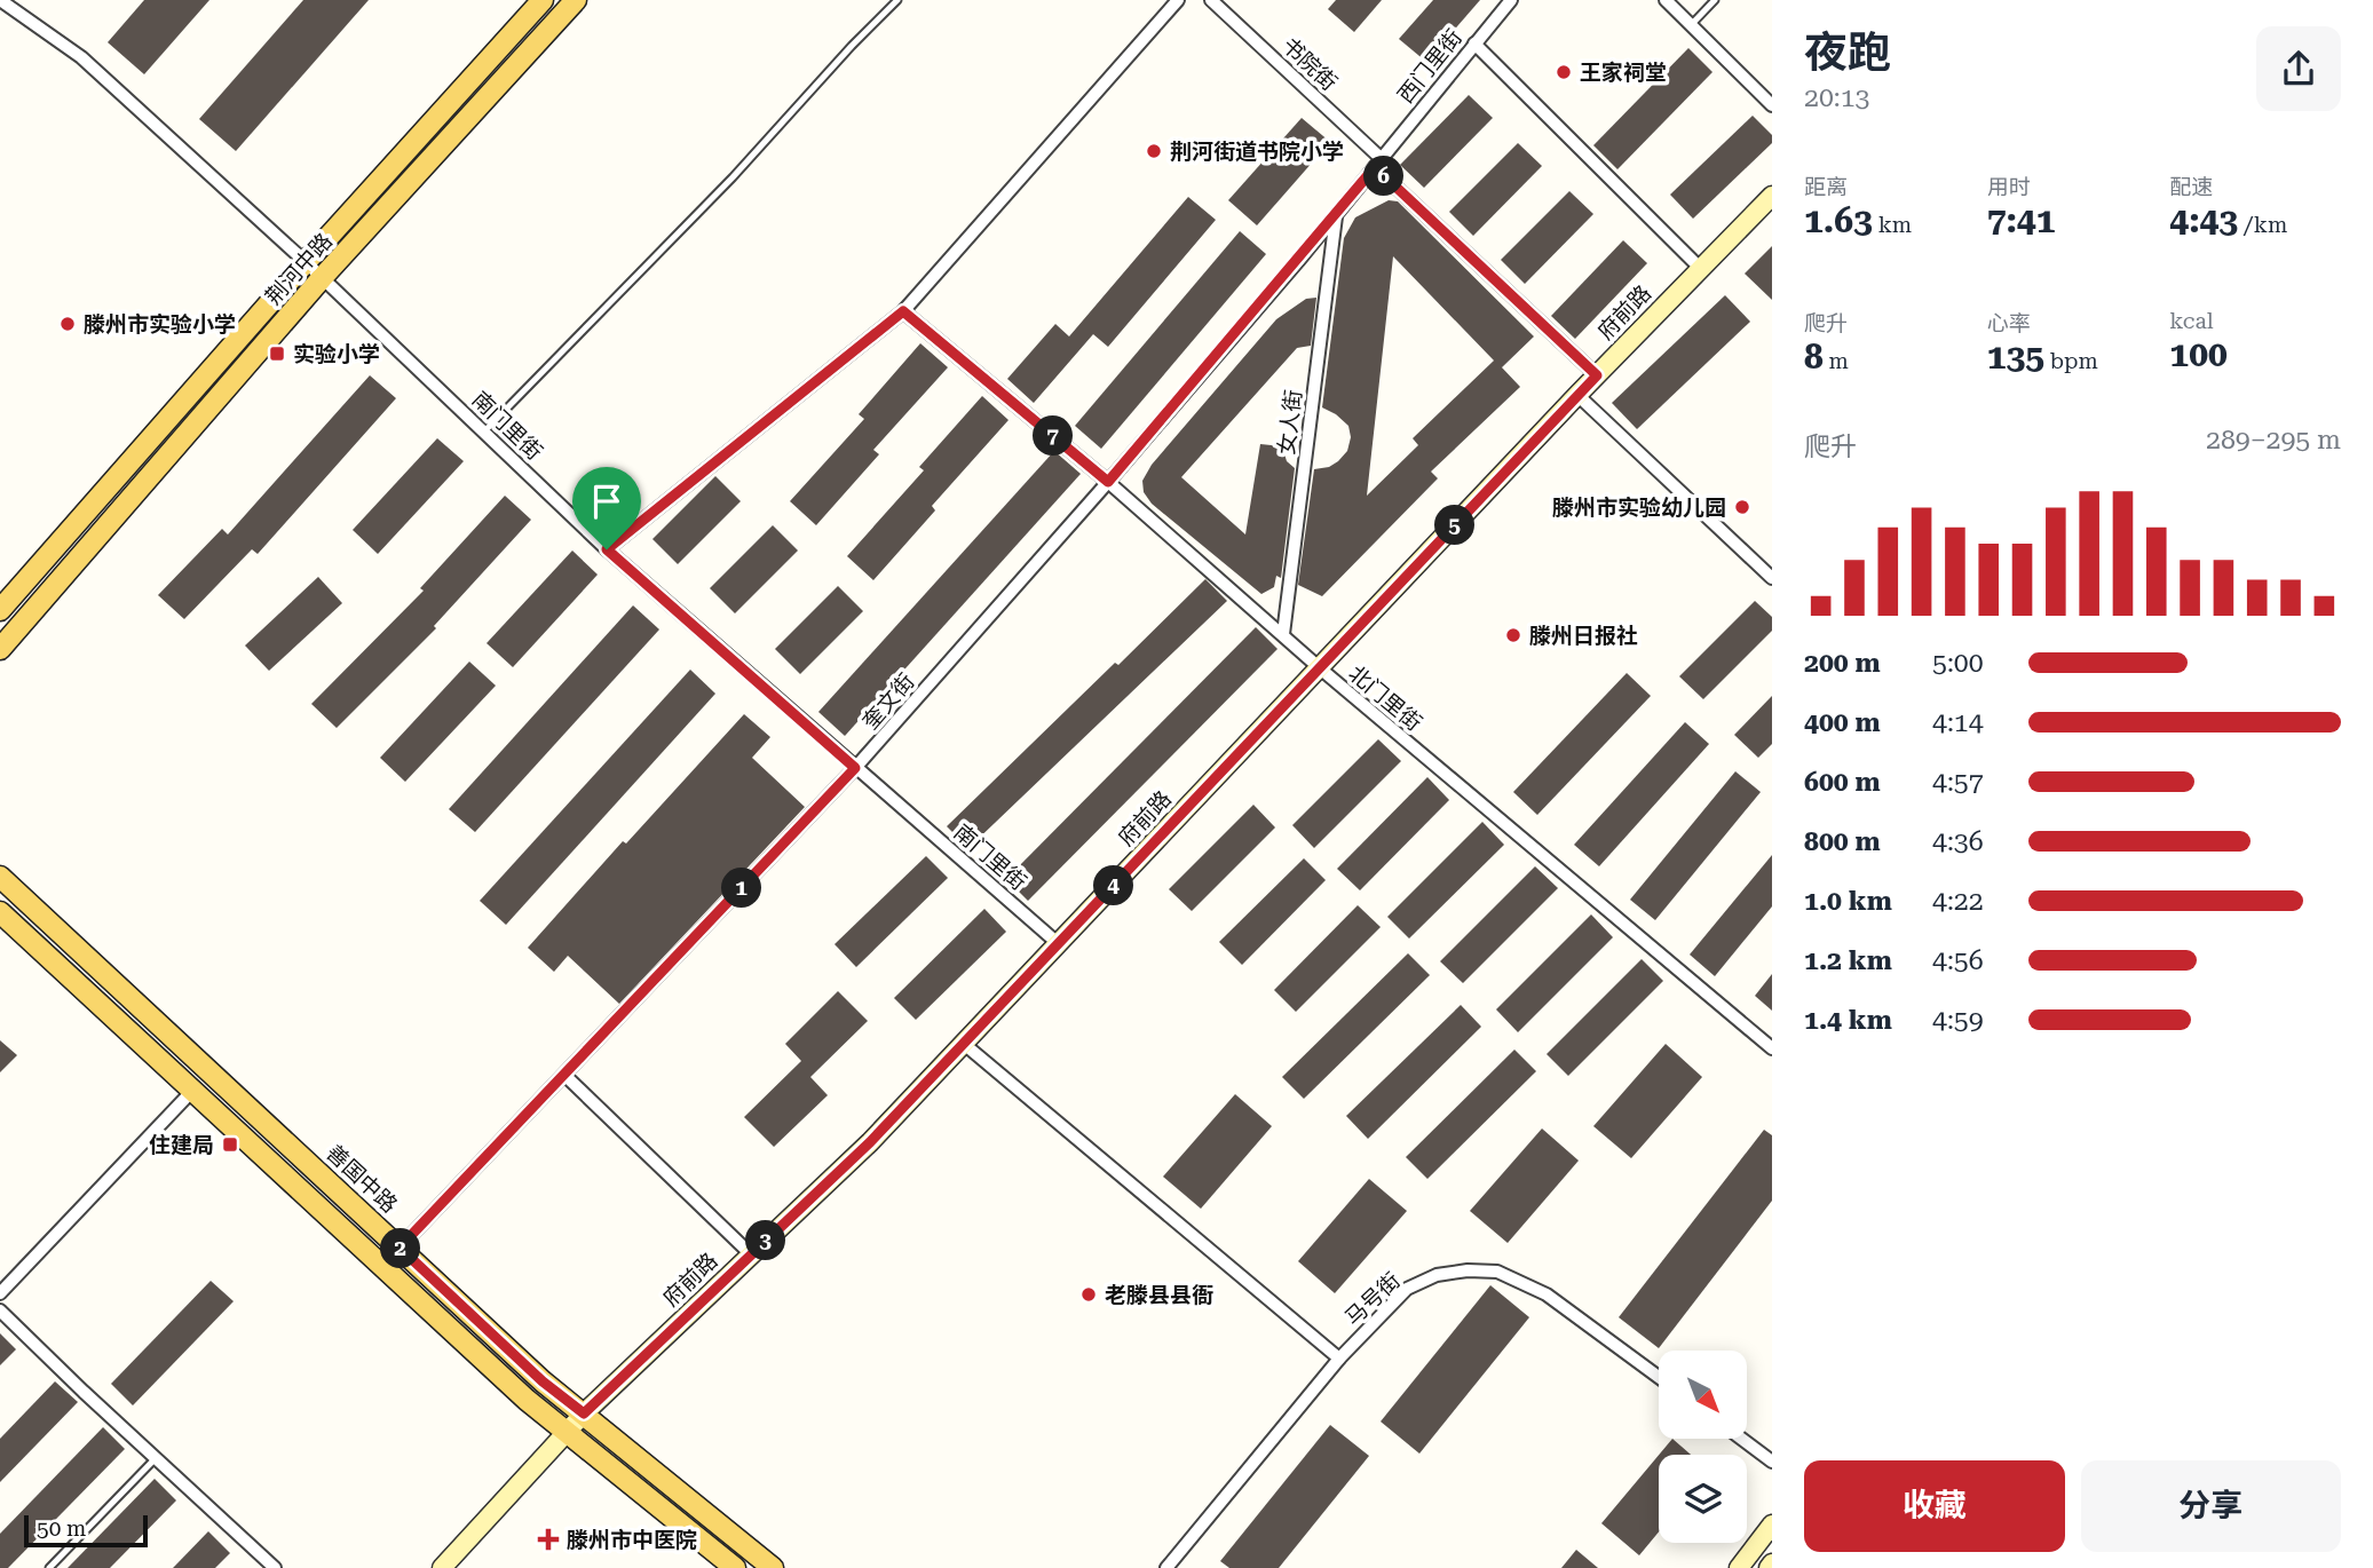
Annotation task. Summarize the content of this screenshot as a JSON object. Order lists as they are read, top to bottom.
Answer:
{
  "streets": {
    "main road": ["荆河中路", "府前路", "善国中路"],
    "street": [
      "书院街",
      "西门里街",
      "女人街",
      "南门里街",
      "北门里街",
      "奎文街",
      "马号街"
    ]
  },
  "crossings": [
    ["书院街", "西门里街"],
    ["书院街", "府前路"],
    ["书院街", "奎文街"],
    ["西门里街", "奎文街"],
    ["荆河中路", "南门里街"],
    ["府前路", "南门里街"],
    ["府前路", "北门里街"],
    ["府前路", "善国中路"],
    ["女人街", "北门里街"],
    ["女人街", "奎文街"],
    ["南门里街", "奎文街"],
    ["北门里街", "奎文街"],
    ["奎文街", "善国中路"]
  ],
  "places": {
    "other": [
      "王家祠堂",
      "荆河街道书院小学",
      "滕州市实验小学",
      "滕州市实验幼儿园",
      "滕州日报社",
      "老滕县县衙"
    ],
    "transit": ["实验小学", "住建局"],
    "health": ["滕州市中医院"]
  },
  "scale_bar": "50 m",
  "north": "bottom right",
  "page": {
    "heading": ["夜跑", "20:13"],
    "stats": [
      ["距离", "1.63 km"],
      ["用时", "7:41"],
      ["配速", "4:43 /km"],
      ["爬升", "8 m"],
      ["心率", "135 bpm"],
      ["kcal", "100"]
    ],
    "pins": [
      "6",
      "7",
      "5",
      "4",
      "1",
      "3",
      "2"
    ],
    "chart": ["爬升", "289–295 m"],
    "list": [
      {
        "name": "200 m",
        "note": "5:00"
      },
      {
        "name": "400 m",
        "note": "4:14"
      },
      {
        "name": "600 m",
        "note": "4:57"
      },
      {
        "name": "800 m",
        "note": "4:36"
      },
      {
        "name": "1.0 km",
        "note": "4:22"
      },
      {
        "name": "1.2 km",
        "note": "4:56"
      },
      {
        "name": "1.4 km",
        "note": "4:59"
      }
    ],
    "buttons": ["收藏", "分享"],
    "scale": "50 m"
  }
}
